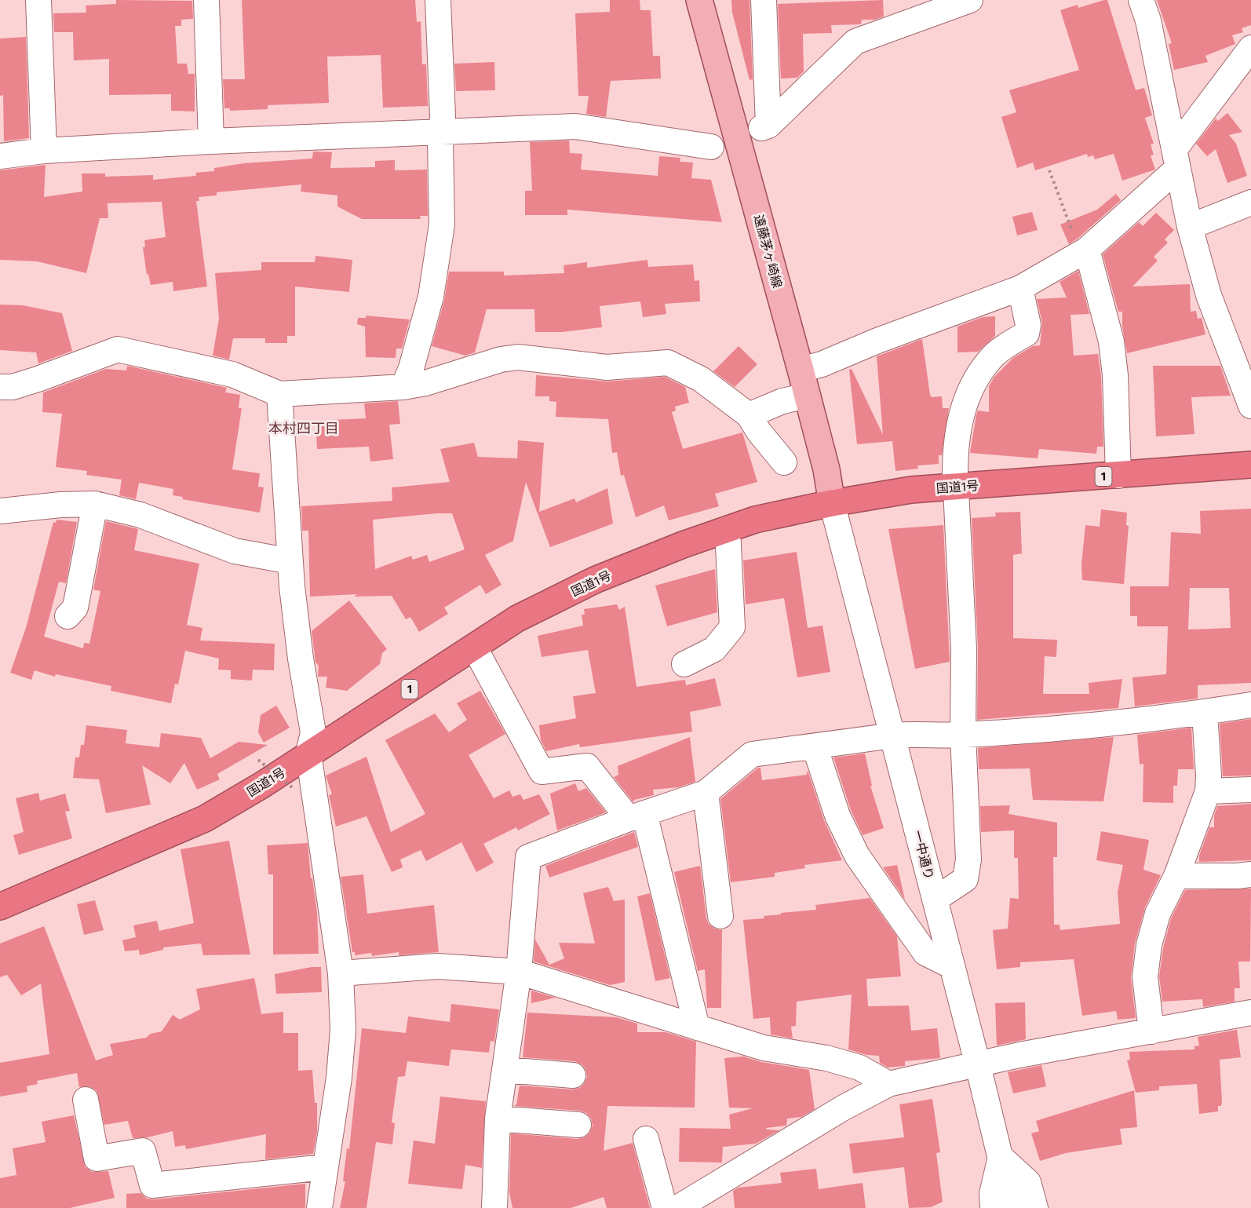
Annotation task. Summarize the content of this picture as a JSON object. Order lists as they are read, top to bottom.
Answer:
{
  "streets": {
    "highway": ["1", "国道1号"],
    "main road": ["遠藤茅ヶ崎線"],
    "street": ["一中通り"]
  },
  "crossings": [
    ["遠藤茅ヶ崎線", "国道1号"],
    ["遠藤茅ヶ崎線", "一中通り"],
    ["国道1号", "一中通り"]
  ],
  "districts": ["本村四丁目"]
}
